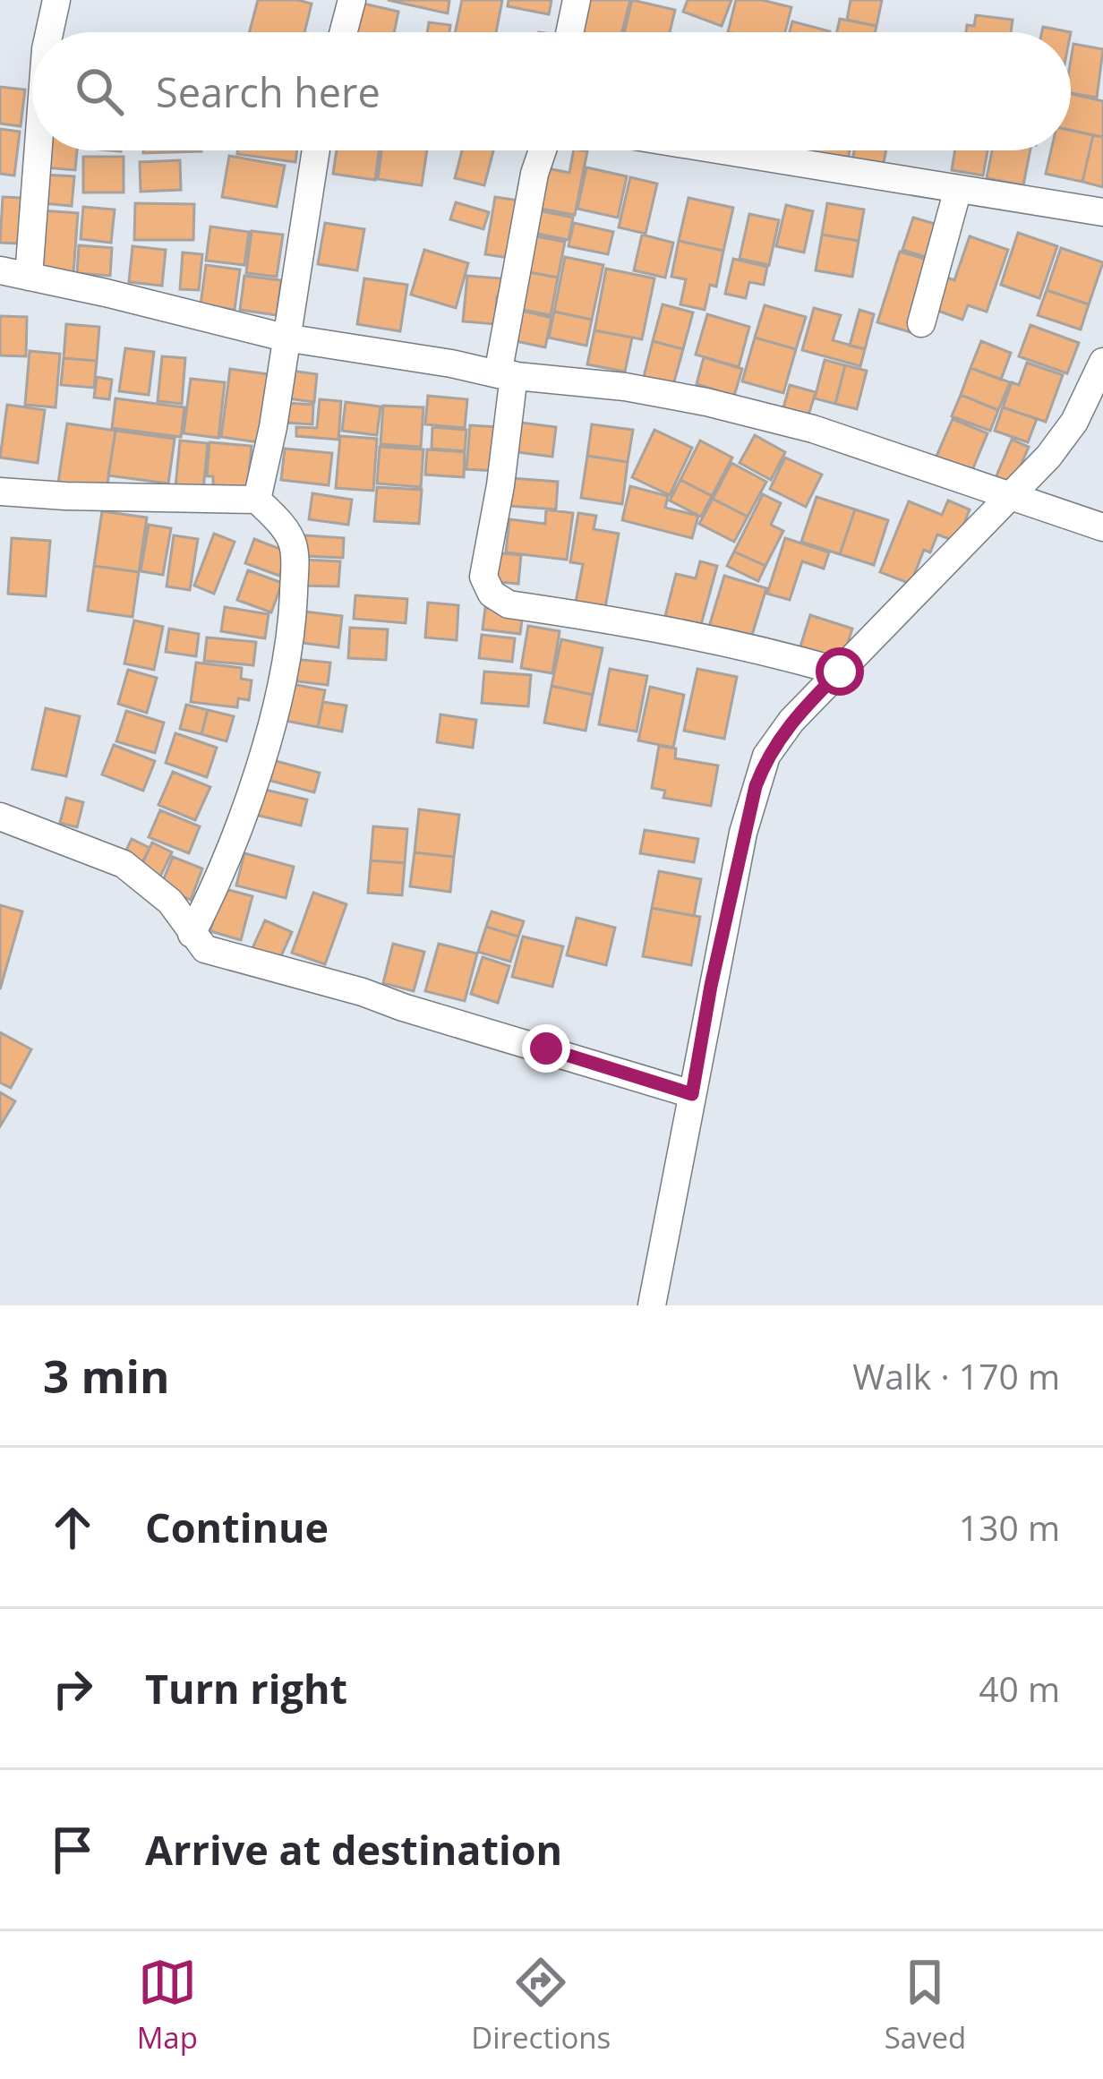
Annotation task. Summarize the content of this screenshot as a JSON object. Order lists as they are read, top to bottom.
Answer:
{
  "page": {
    "search": "Search here",
    "heading": ["3 min", "Walk · 170 m"],
    "list": [
      ["Continue", "130 m"],
      ["Turn right", "40 m"],
      "Arrive at destination"
    ],
    "nav": ["Map", "Directions", "Saved"]
  }
}
